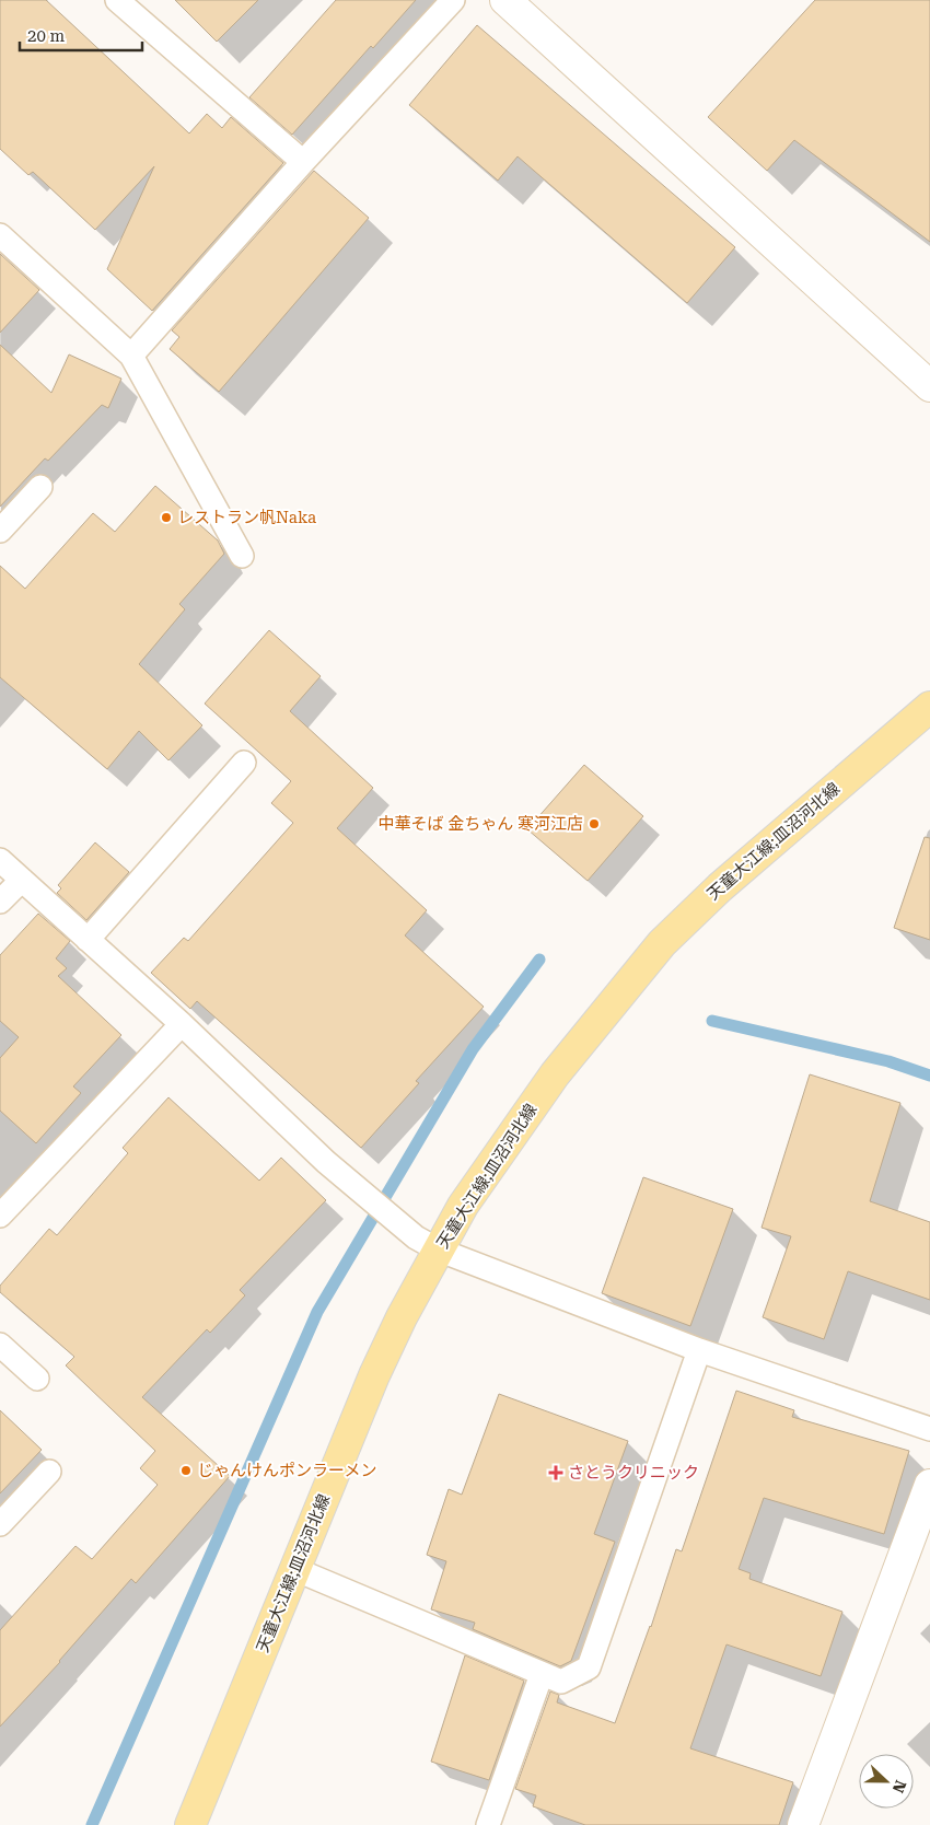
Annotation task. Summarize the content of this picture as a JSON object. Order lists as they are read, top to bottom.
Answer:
{
  "streets": {
    "main road": ["天童大江線;皿沼河北線"]
  },
  "places": {
    "other": ["レストラン帆Naka", "中華そば 金ちゃん 寒河江店", "じゃんけんポンラーメン"],
    "health": ["さとうクリニック"]
  },
  "scale_bar": "20 m",
  "north": "right"
}
